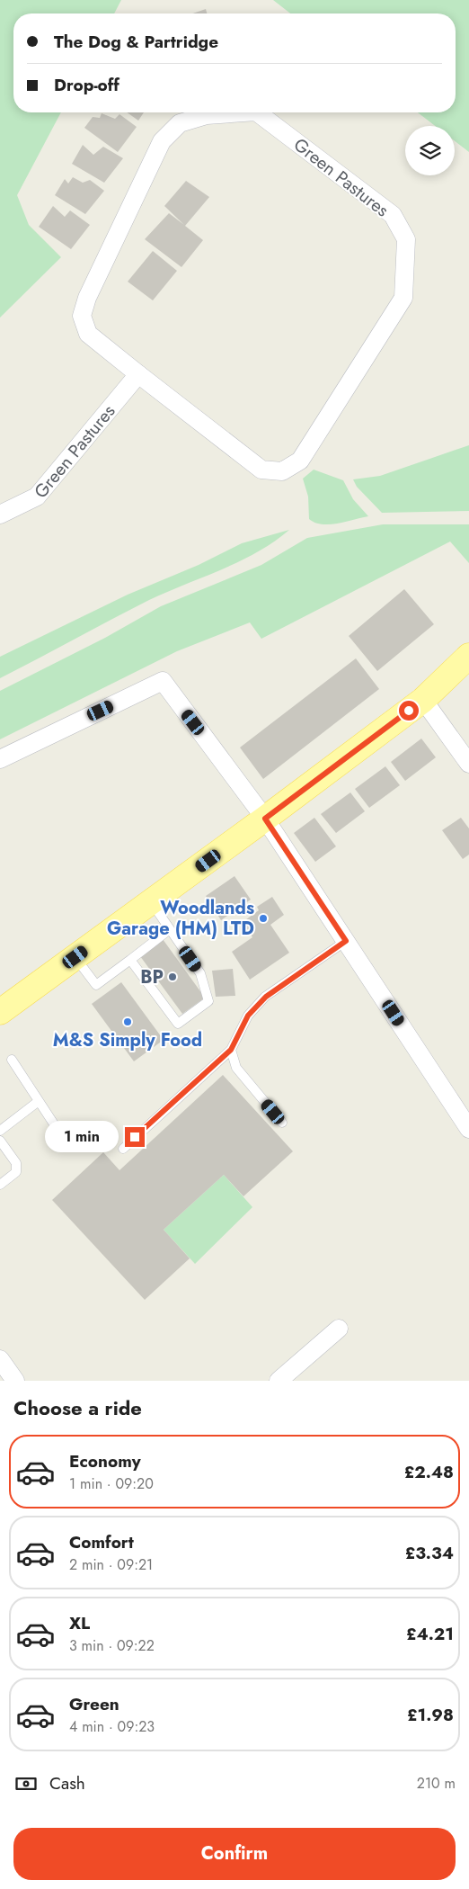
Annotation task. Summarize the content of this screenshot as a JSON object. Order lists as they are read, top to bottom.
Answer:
{
  "streets": {
    "street": ["Green Pastures"]
  },
  "places": ["Woodlands Garage (HM) LTD", "BP", "M&S Simply Food"],
  "page": {
    "banner": ["The Dog & Partridge", "Drop-off"],
    "bubble": "1 min",
    "heading": "Choose a ride",
    "list": [
      {
        "name": "Economy",
        "note": "1 min · 09:20",
        "value": "£2.48"
      },
      {
        "name": "Comfort",
        "note": "2 min · 09:21",
        "value": "£3.34"
      },
      {
        "name": "XL",
        "note": "3 min · 09:22",
        "value": "£4.21"
      },
      {
        "name": "Green",
        "note": "4 min · 09:23",
        "value": "£1.98"
      }
    ],
    "pay": ["Cash", "210 m"],
    "buttons": "Confirm"
  }
}
